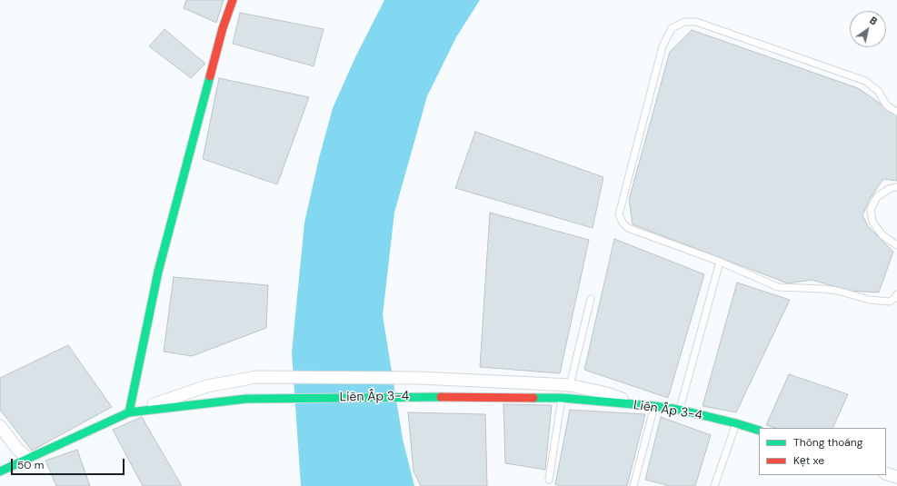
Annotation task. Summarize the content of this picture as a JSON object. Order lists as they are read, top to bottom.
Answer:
{
  "streets": {
    "street": ["Liên Ấp 3-4"]
  },
  "legend": ["Thông thoáng", "Kẹt xe"],
  "scale_bar": "50 m",
  "north": "top right"
}
